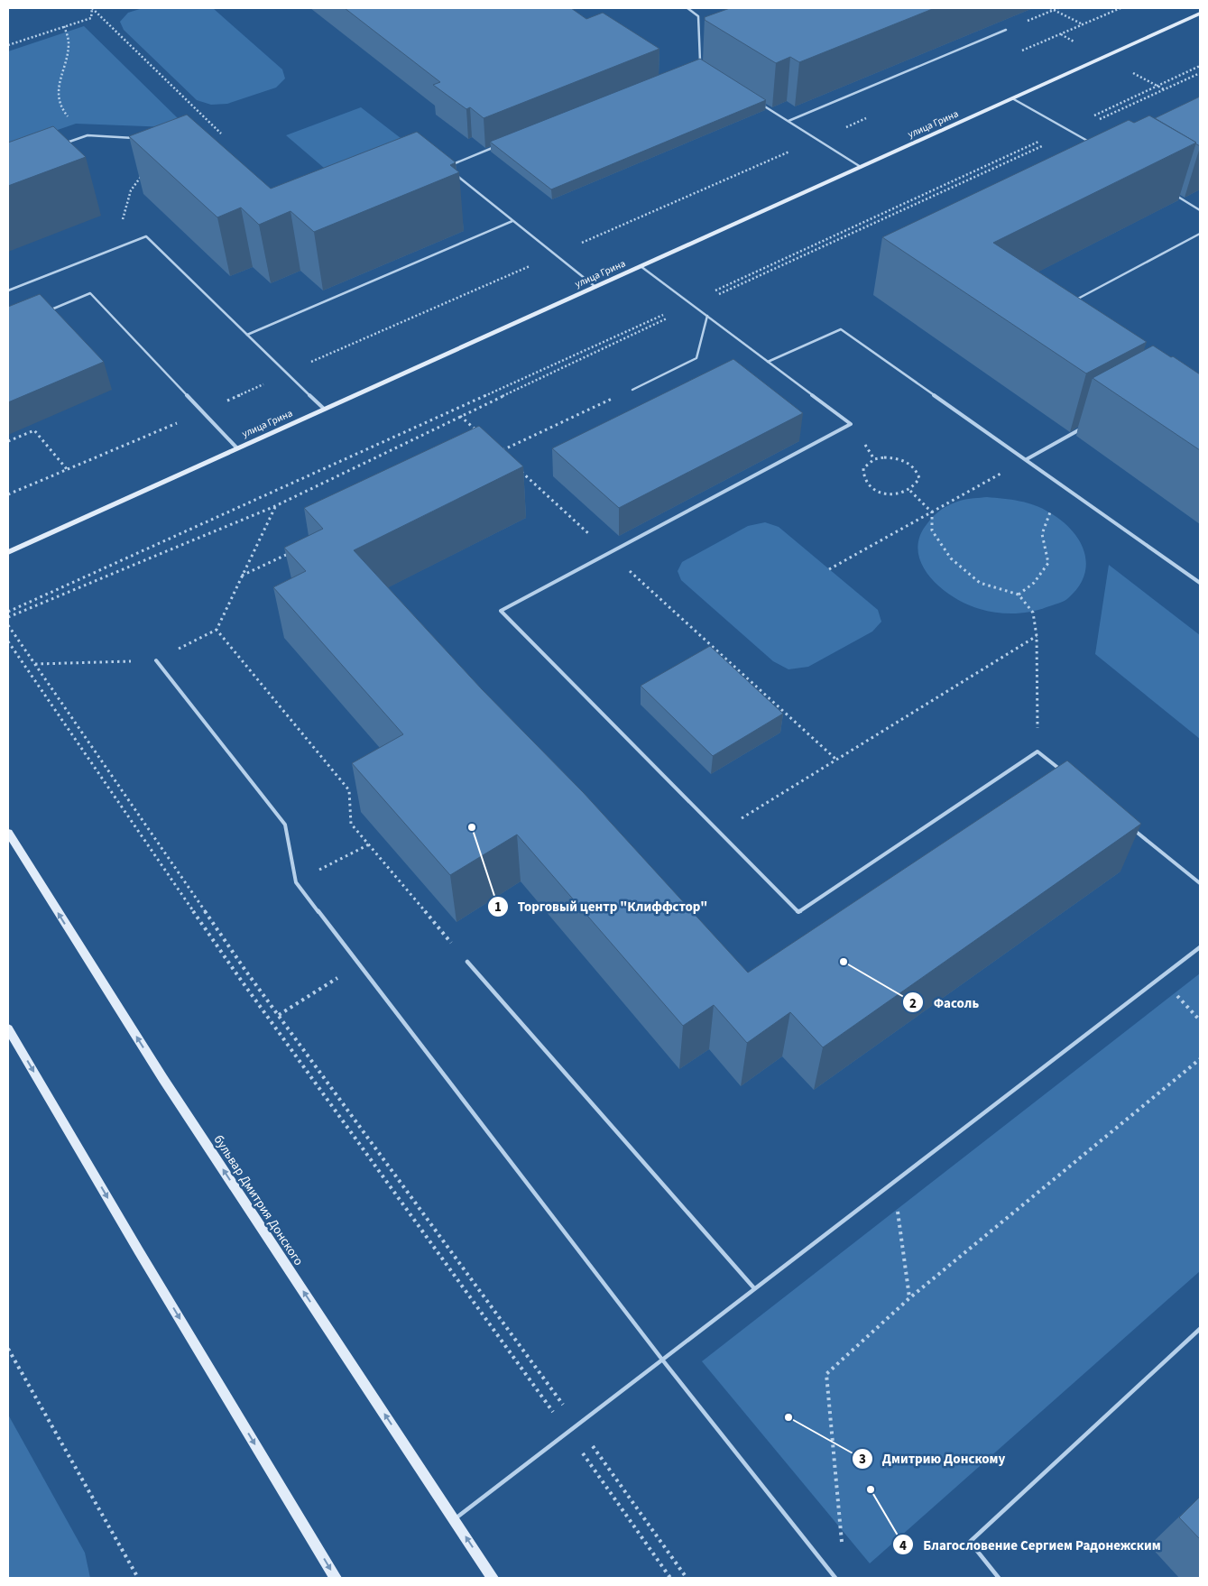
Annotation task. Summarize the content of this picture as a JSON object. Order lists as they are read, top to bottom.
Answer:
{
  "streets": {
    "street": ["улица Грина", "бульвар Дмитрия Донского"]
  },
  "one_way": ["бульвар Дмитрия Донского"],
  "places": [
    "Торговый центр \"Клиффстор\"",
    "Фасоль",
    "Дмитрию Донскому",
    "Благословение Сергием Радонежским"
  ]
}
